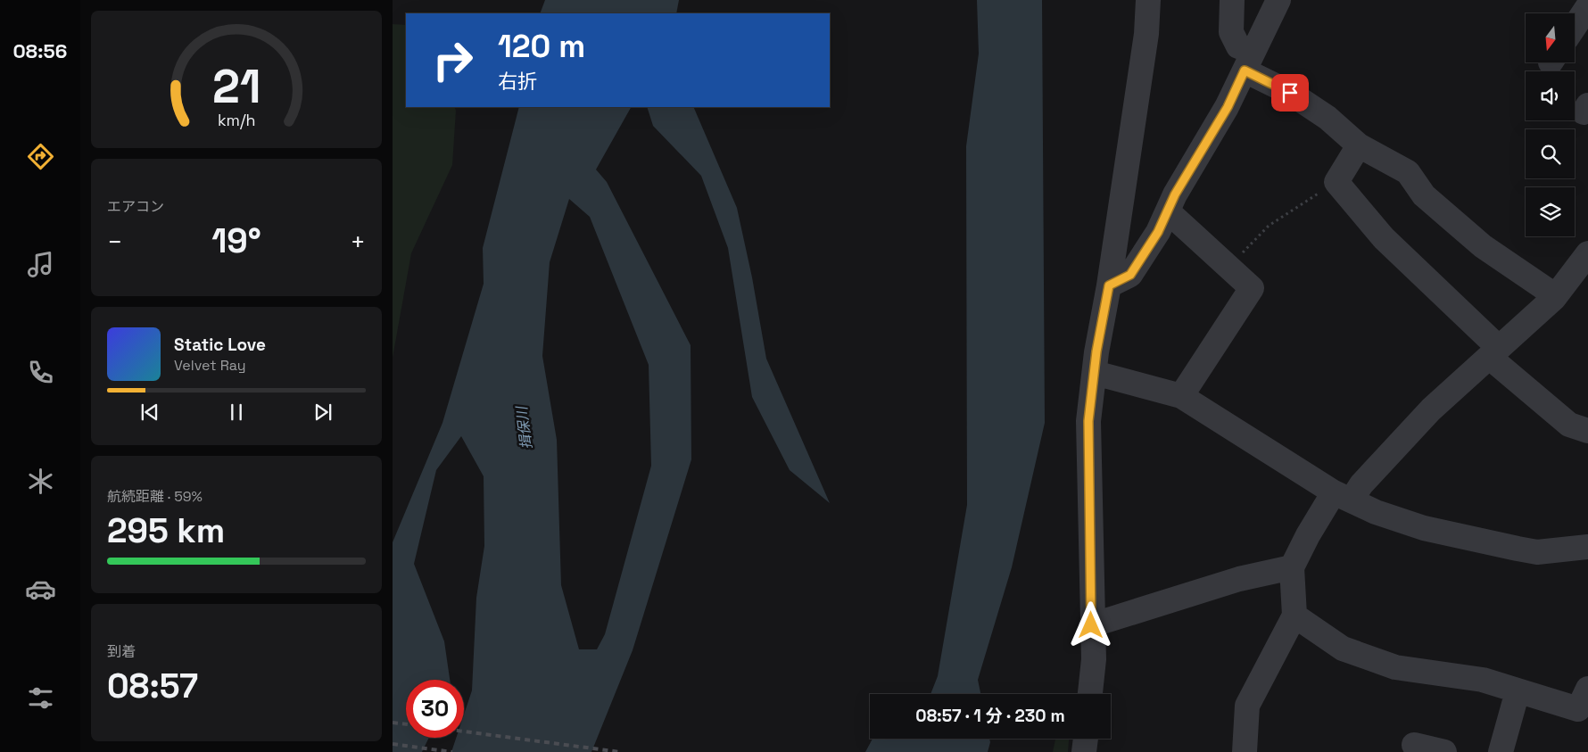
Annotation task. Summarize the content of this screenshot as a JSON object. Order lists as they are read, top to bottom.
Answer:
{
  "water": ["揖保川"],
  "north": "bottom",
  "page": {
    "tabs": "08:56",
    "turn": ["120 m", "右折"],
    "tile": [
      "エアコン",
      ["航続距離 · 59%", "295 km"],
      ["到着", "08:57"]
    ],
    "heat": ["−", "19°", "+"],
    "song": ["Static Love", "Velvet Ray"],
    "limit": "30",
    "trip": "08:57 · 1 分 · 230 m",
    "gauge": ["21", "km/h"]
  }
}
